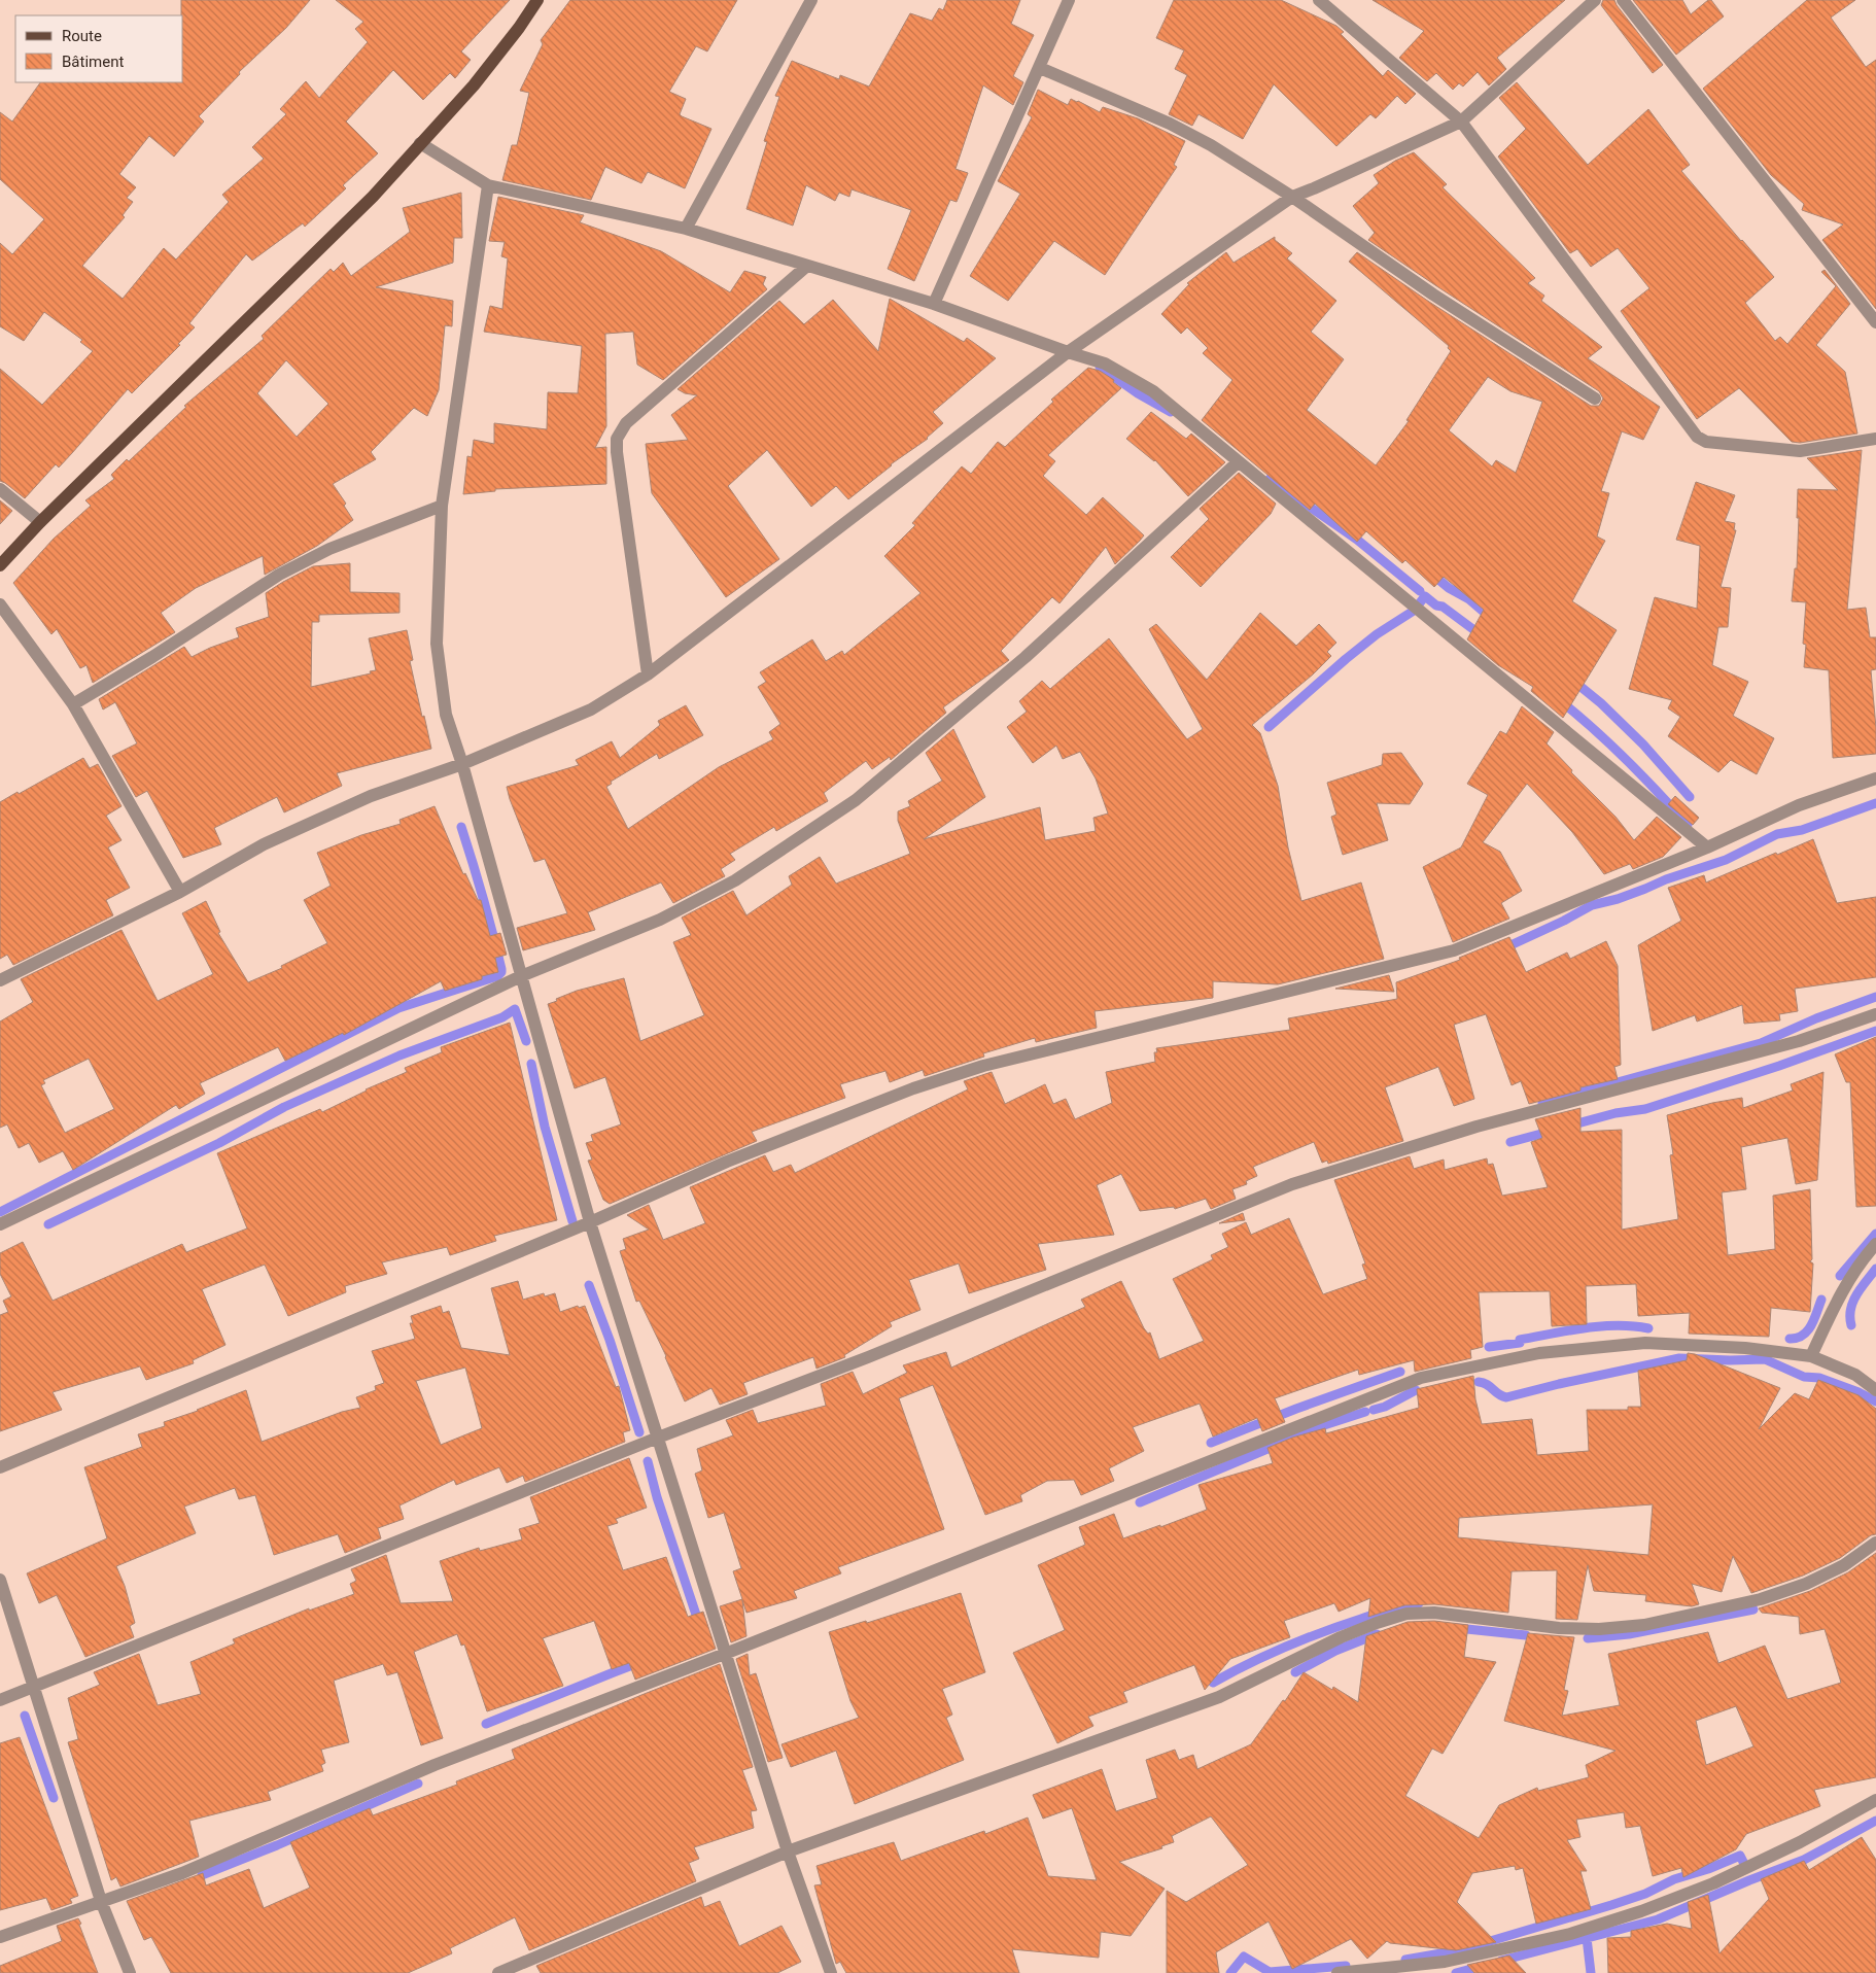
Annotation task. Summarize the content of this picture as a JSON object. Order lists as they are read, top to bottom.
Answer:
{
  "legend": ["Route", "Bâtiment"]
}
